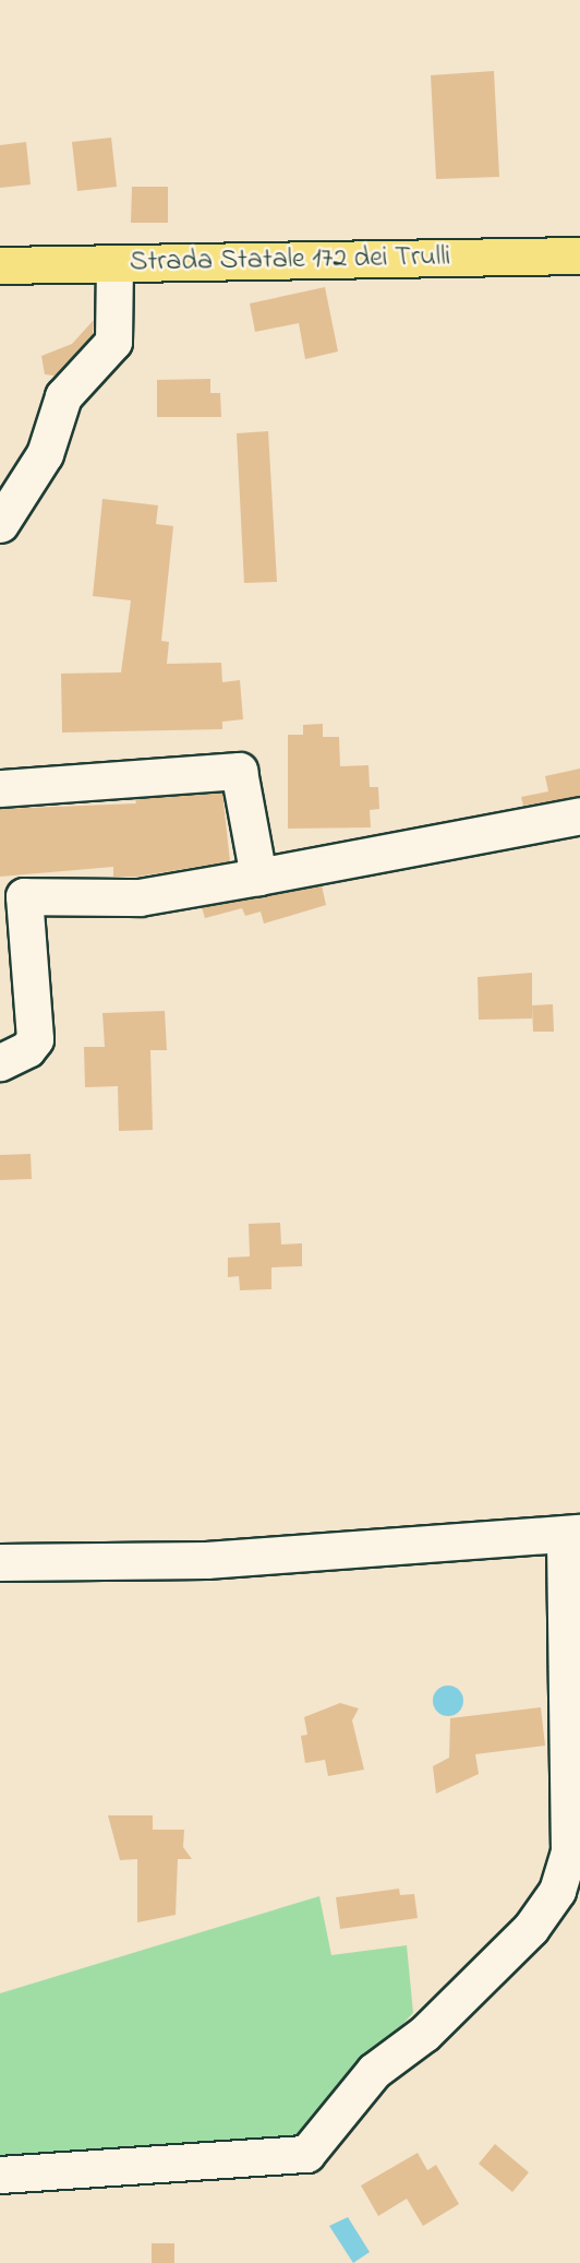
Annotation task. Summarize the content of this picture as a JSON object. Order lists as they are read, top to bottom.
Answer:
{
  "streets": {
    "main road": ["Strada Statale 172 dei Trulli"]
  }
}
